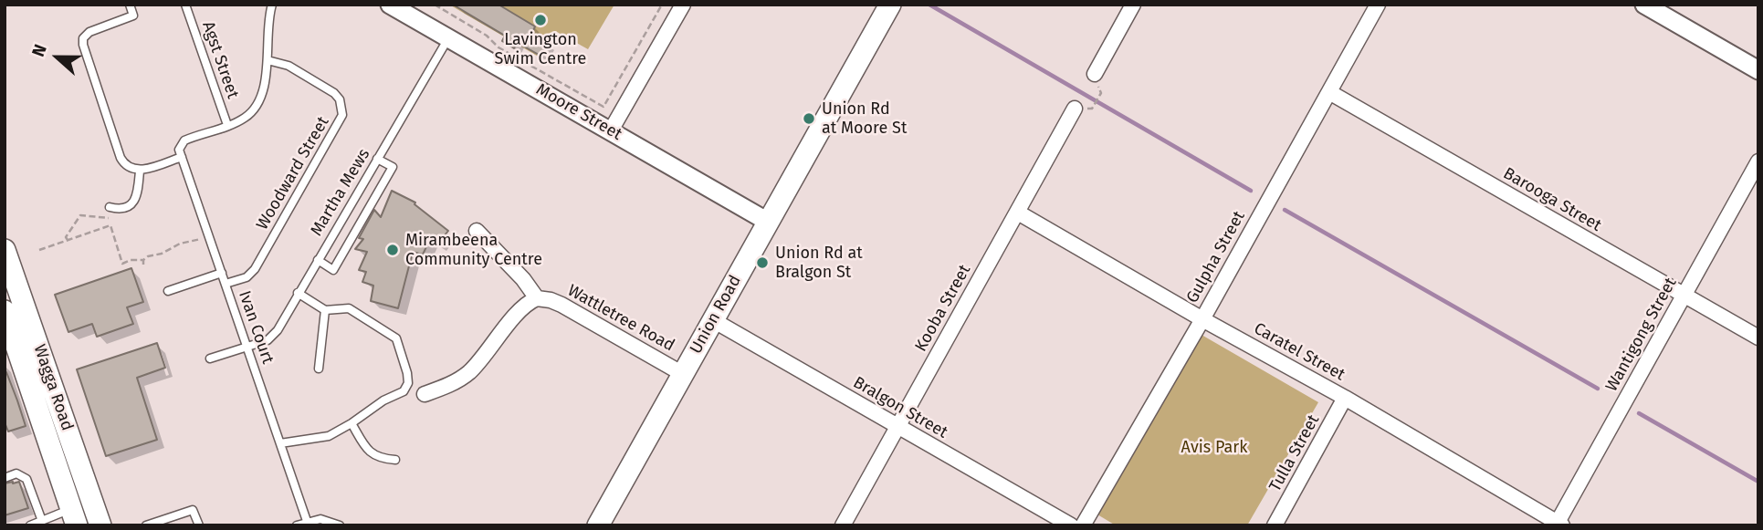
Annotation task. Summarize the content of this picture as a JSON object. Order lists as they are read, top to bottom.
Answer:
{
  "streets": {
    "main road": ["Union Road", "Wagga Road"],
    "street": [
      "Moore Street",
      "Barooga Street",
      "Gulpha Street",
      "Kooba Street",
      "Wattletree Road",
      "Wantigong Street",
      "Caratel Street",
      "Bralgon Street",
      "Tulla Street"
    ],
    "lane": [
      "Agst Street",
      "Woodward Street",
      "Martha Mews",
      "Ivan Court"
    ]
  },
  "crossings": [
    ["Agst Street", "Ivan Court"],
    ["Moore Street", "Martha Mews"],
    ["Moore Street", "Union Road"],
    ["Woodward Street", "Ivan Court"],
    ["Martha Mews", "Ivan Court"],
    ["Barooga Street", "Gulpha Street"],
    ["Barooga Street", "Wantigong Street"],
    ["Gulpha Street", "Caratel Street"],
    ["Kooba Street", "Caratel Street"],
    ["Kooba Street", "Bralgon Street"],
    ["Union Road", "Wattletree Road"],
    ["Union Road", "Bralgon Street"],
    ["Wantigong Street", "Caratel Street"],
    ["Caratel Street", "Tulla Street"]
  ],
  "parks": ["Avis Park"],
  "places": [
    "Lavington Swim Centre",
    "Union Rd at Moore St",
    "Mirambeena Community Centre",
    "Union Rd at Bralgon St"
  ],
  "north": "left"
}
